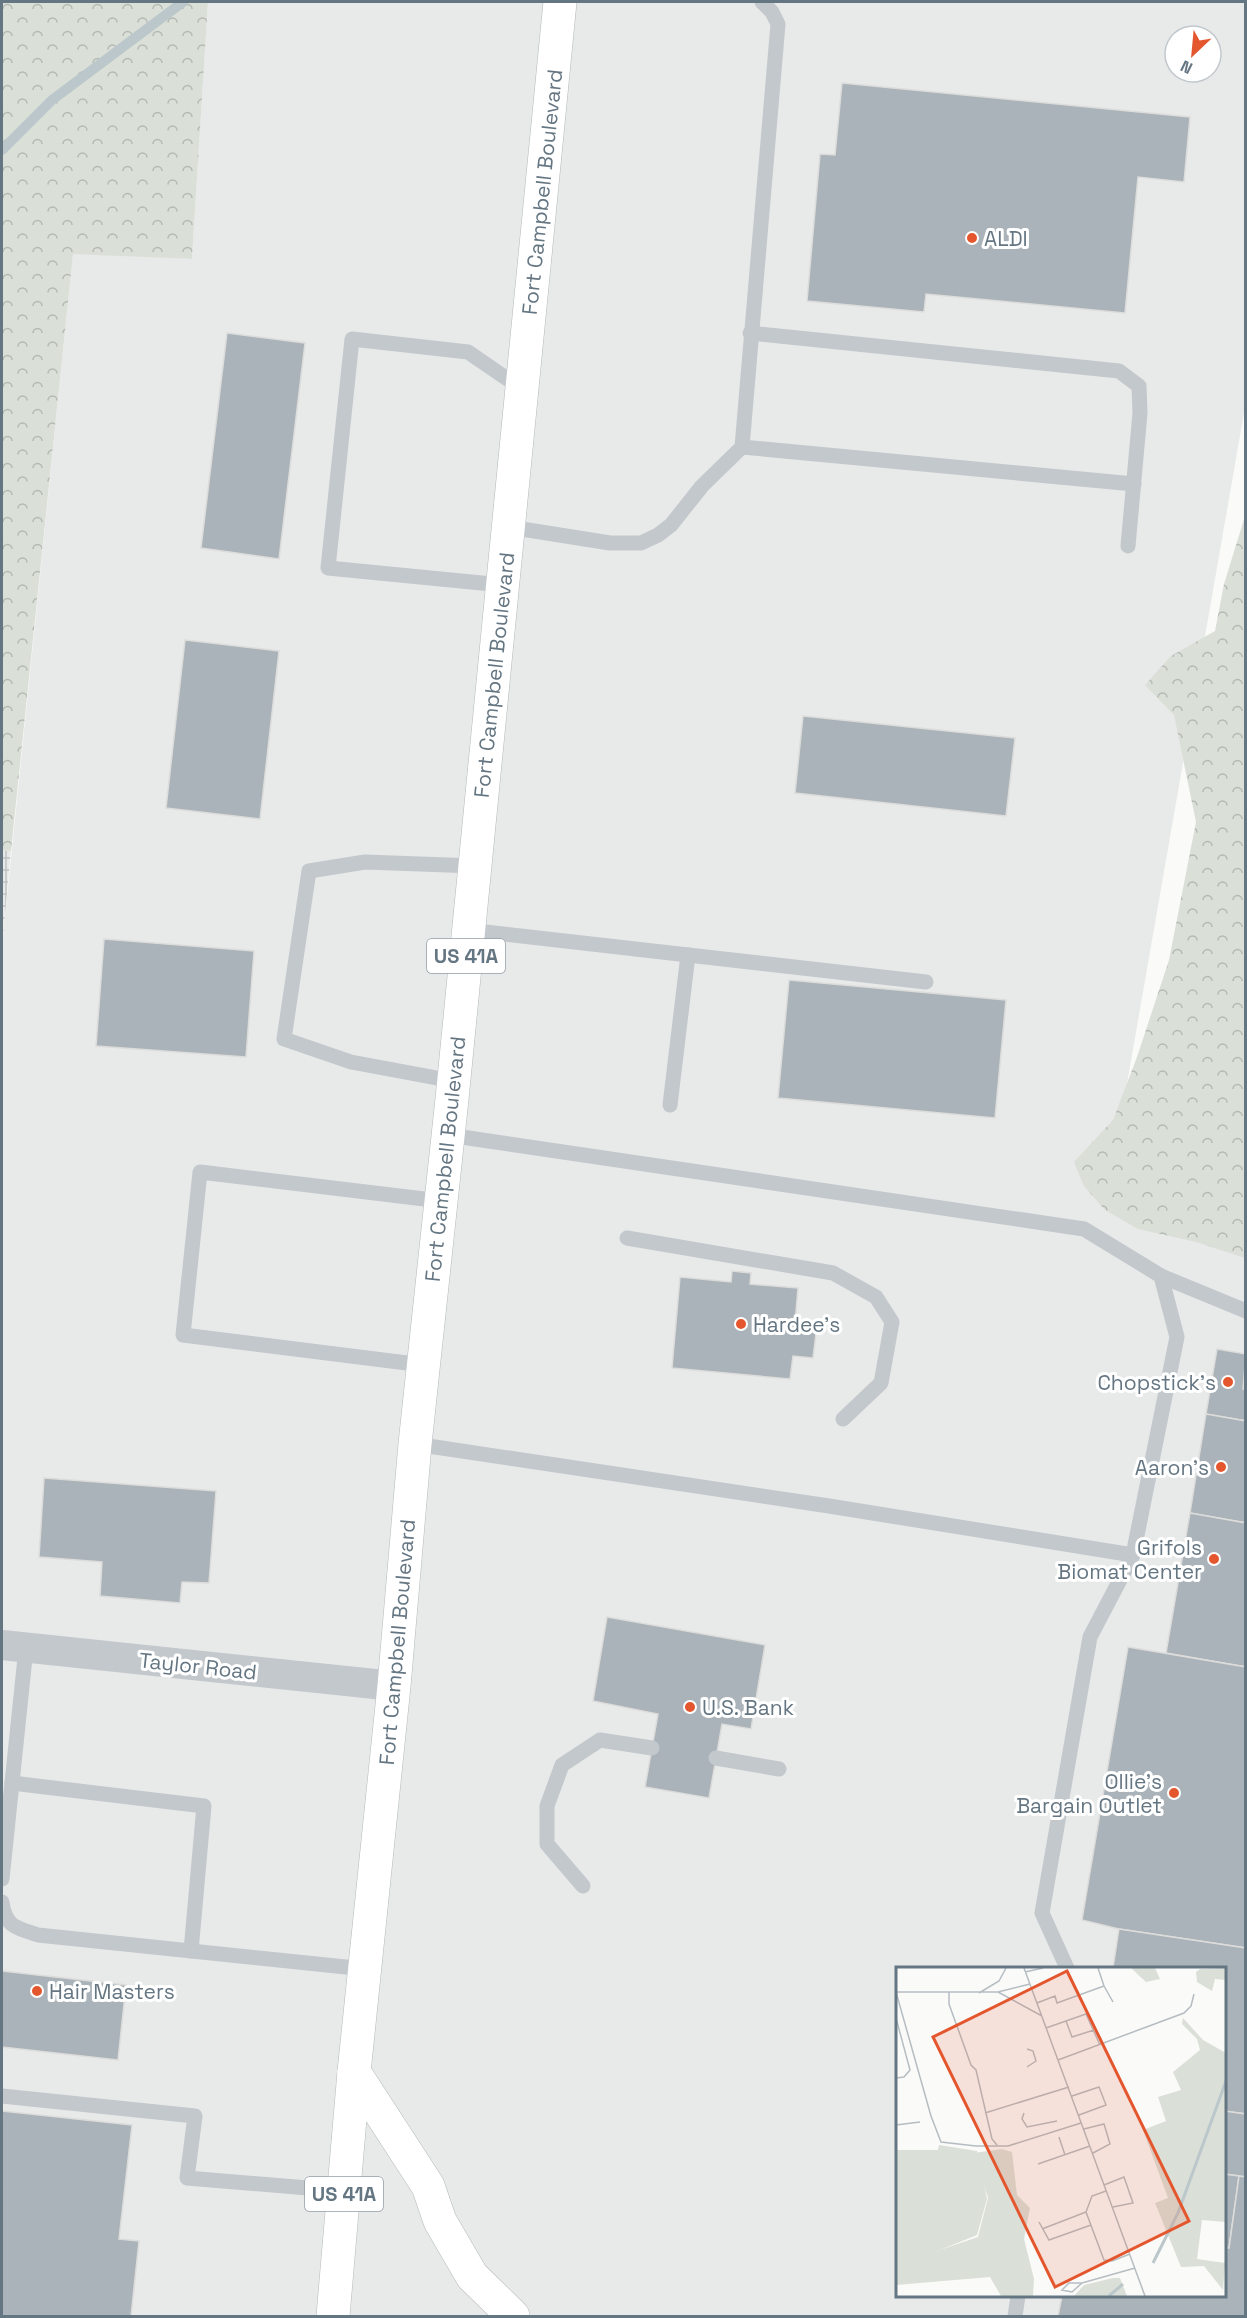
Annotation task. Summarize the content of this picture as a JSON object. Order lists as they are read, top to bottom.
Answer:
{
  "streets": {
    "highway": ["Fort Campbell Boulevard", "US 41A"],
    "street": ["Taylor Road"]
  },
  "crossings": [
    ["Fort Campbell Boulevard", "Taylor Road"]
  ],
  "places": [
    "ALDI",
    "Hardee's",
    "Chopstick's",
    "Aaron's",
    "Grifols Biomat Center",
    "U.S. Bank",
    "Ollie's Bargain Outlet",
    "Hair Masters"
  ],
  "north": "bottom left"
}
